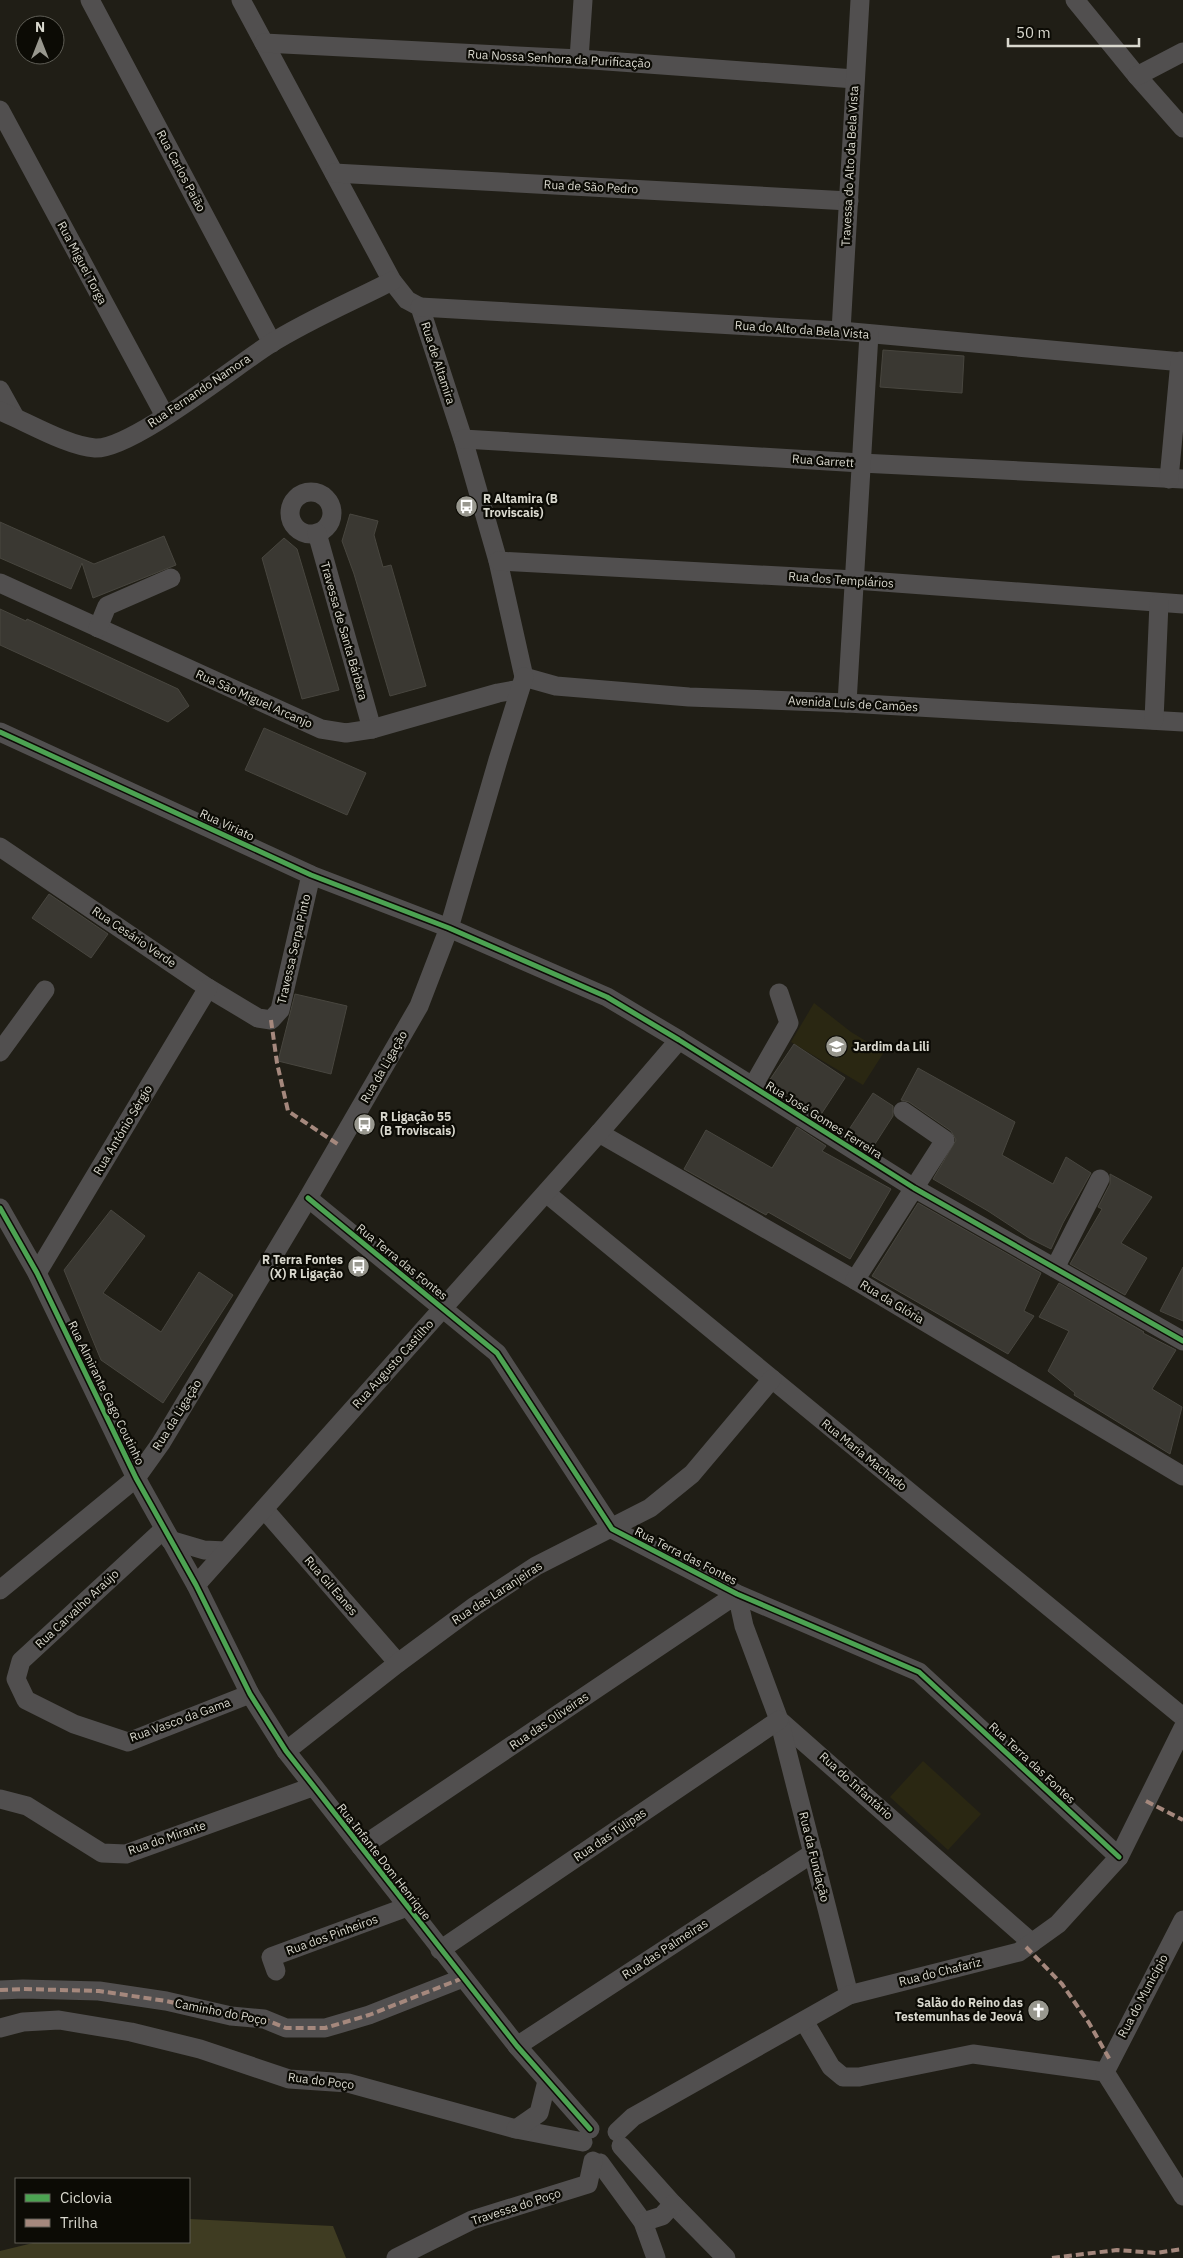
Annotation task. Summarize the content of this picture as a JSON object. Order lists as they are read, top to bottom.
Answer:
{
  "streets": {
    "street": [
      "Rua Nossa Senhora da Purificação",
      "Travessa do Alto da Bela Vista",
      "Rua Carlos Paião",
      "Rua de São Pedro",
      "Rua Miguel Torga",
      "Rua do Alto da Bela Vista",
      "Rua de Altamira",
      "Rua Fernando Namora",
      "Rua Garrett",
      "Rua dos Templários",
      "Travessa de Santa Bárbara",
      "Rua São Miguel Arcanjo",
      "Avenida Luís de Camões",
      "Rua Viriato",
      "Rua Cesário Verde",
      "Travessa Serpa Pinto",
      "Rua da Ligação",
      "Rua José Gomes Ferreira",
      "Rua António Sérgio",
      "Rua Terra das Fontes",
      "Rua da Glória",
      "Rua Augusto Castilho",
      "Rua Almirante Gago Coutinho",
      "Rua Maria Machado",
      "Rua Gil Eanes",
      "Rua das Laranjeiras",
      "Rua Carvalho Araújo",
      "Rua Vasco da Gama",
      "Rua das Oliveiras",
      "Rua do Infantário",
      "Rua das Túlipas",
      "Rua do Mirante",
      "Rua da Fundação",
      "Rua Infante Dom Henrique",
      "Rua dos Pinheiros",
      "Rua das Palmeiras",
      "Rua do Chafariz",
      "Rua do Município",
      "Caminho do Poço",
      "Rua do Poço",
      "Travessa do Poço"
    ]
  },
  "crossings": [
    ["Rua Nossa Senhora da Purificação", "Travessa do Alto da Bela Vista"],
    ["Rua Nossa Senhora da Purificação", "Rua de Altamira"],
    ["Travessa do Alto da Bela Vista", "Rua de São Pedro"],
    ["Travessa do Alto da Bela Vista", "Rua do Alto da Bela Vista"],
    ["Rua Carlos Paião", "Rua Fernando Namora"],
    ["Rua de São Pedro", "Rua de Altamira"],
    ["Rua Miguel Torga", "Rua Fernando Namora"],
    ["Rua do Alto da Bela Vista", "Rua de Altamira"],
    ["Rua de Altamira", "Rua Fernando Namora"],
    ["Rua de Altamira", "Rua Garrett"],
    ["Rua de Altamira", "Rua dos Templários"],
    ["Rua de Altamira", "Rua São Miguel Arcanjo"],
    ["Rua de Altamira", "Avenida Luís de Camões"],
    ["Rua de Altamira", "Rua da Ligação"],
    ["Travessa de Santa Bárbara", "Rua São Miguel Arcanjo"],
    ["Rua São Miguel Arcanjo", "Avenida Luís de Camões"],
    ["Rua São Miguel Arcanjo", "Rua da Ligação"],
    ["Avenida Luís de Camões", "Rua da Ligação"],
    ["Rua Viriato", "Travessa Serpa Pinto"],
    ["Rua Viriato", "Rua da Ligação"],
    ["Rua Viriato", "Rua José Gomes Ferreira"],
    ["Rua Cesário Verde", "Travessa Serpa Pinto"],
    ["Rua Cesário Verde", "Rua António Sérgio"],
    ["Rua da Ligação", "Rua José Gomes Ferreira"],
    ["Rua da Ligação", "Rua Terra das Fontes"],
    ["Rua da Ligação", "Rua Almirante Gago Coutinho"],
    ["Rua José Gomes Ferreira", "Rua Augusto Castilho"],
    ["Rua António Sérgio", "Rua Almirante Gago Coutinho"],
    ["Rua Terra das Fontes", "Rua Augusto Castilho"],
    ["Rua Terra das Fontes", "Rua das Laranjeiras"],
    ["Rua Terra das Fontes", "Rua das Oliveiras"],
    ["Rua Terra das Fontes", "Rua do Infantário"],
    ["Rua Terra das Fontes", "Rua do Chafariz"],
    ["Rua da Glória", "Rua Augusto Castilho"],
    ["Rua Augusto Castilho", "Rua Almirante Gago Coutinho"],
    ["Rua Augusto Castilho", "Rua Maria Machado"],
    ["Rua Augusto Castilho", "Rua Gil Eanes"],
    ["Rua Augusto Castilho", "Rua Infante Dom Henrique"],
    ["Rua Almirante Gago Coutinho", "Rua Carvalho Araújo"],
    ["Rua Almirante Gago Coutinho", "Rua Infante Dom Henrique"],
    ["Rua Maria Machado", "Rua das Laranjeiras"],
    ["Rua Gil Eanes", "Rua das Laranjeiras"],
    ["Rua das Laranjeiras", "Rua Infante Dom Henrique"],
    ["Rua Carvalho Araújo", "Rua Vasco da Gama"],
    ["Rua Vasco da Gama", "Rua Infante Dom Henrique"],
    ["Rua das Oliveiras", "Rua do Infantário"],
    ["Rua das Oliveiras", "Rua Infante Dom Henrique"],
    ["Rua do Infantário", "Rua das Túlipas"],
    ["Rua do Infantário", "Rua da Fundação"],
    ["Rua do Infantário", "Rua do Chafariz"],
    ["Rua das Túlipas", "Rua da Fundação"],
    ["Rua das Túlipas", "Rua Infante Dom Henrique"],
    ["Rua do Mirante", "Rua Infante Dom Henrique"],
    ["Rua da Fundação", "Rua das Palmeiras"],
    ["Rua da Fundação", "Rua do Chafariz"],
    ["Rua Infante Dom Henrique", "Rua dos Pinheiros"],
    ["Rua Infante Dom Henrique", "Rua das Palmeiras"],
    ["Rua Infante Dom Henrique", "Rua do Chafariz"],
    ["Rua Infante Dom Henrique", "Caminho do Poço"],
    ["Rua Infante Dom Henrique", "Rua do Poço"],
    ["Rua do Chafariz", "Rua do Poço"]
  ],
  "places": {
    "bus stop": ["R Altamira (B Troviscais)", "R Ligação 55 (B Troviscais)", "R Terra Fontes (X) R Ligação"],
    "school or university": ["Jardim da Lili"],
    "church": ["Salão do Reino das Testemunhas de Jeová"]
  },
  "legend": ["Ciclovia", "Trilha"],
  "scale_bar": "50 m",
  "north": "top"
}
